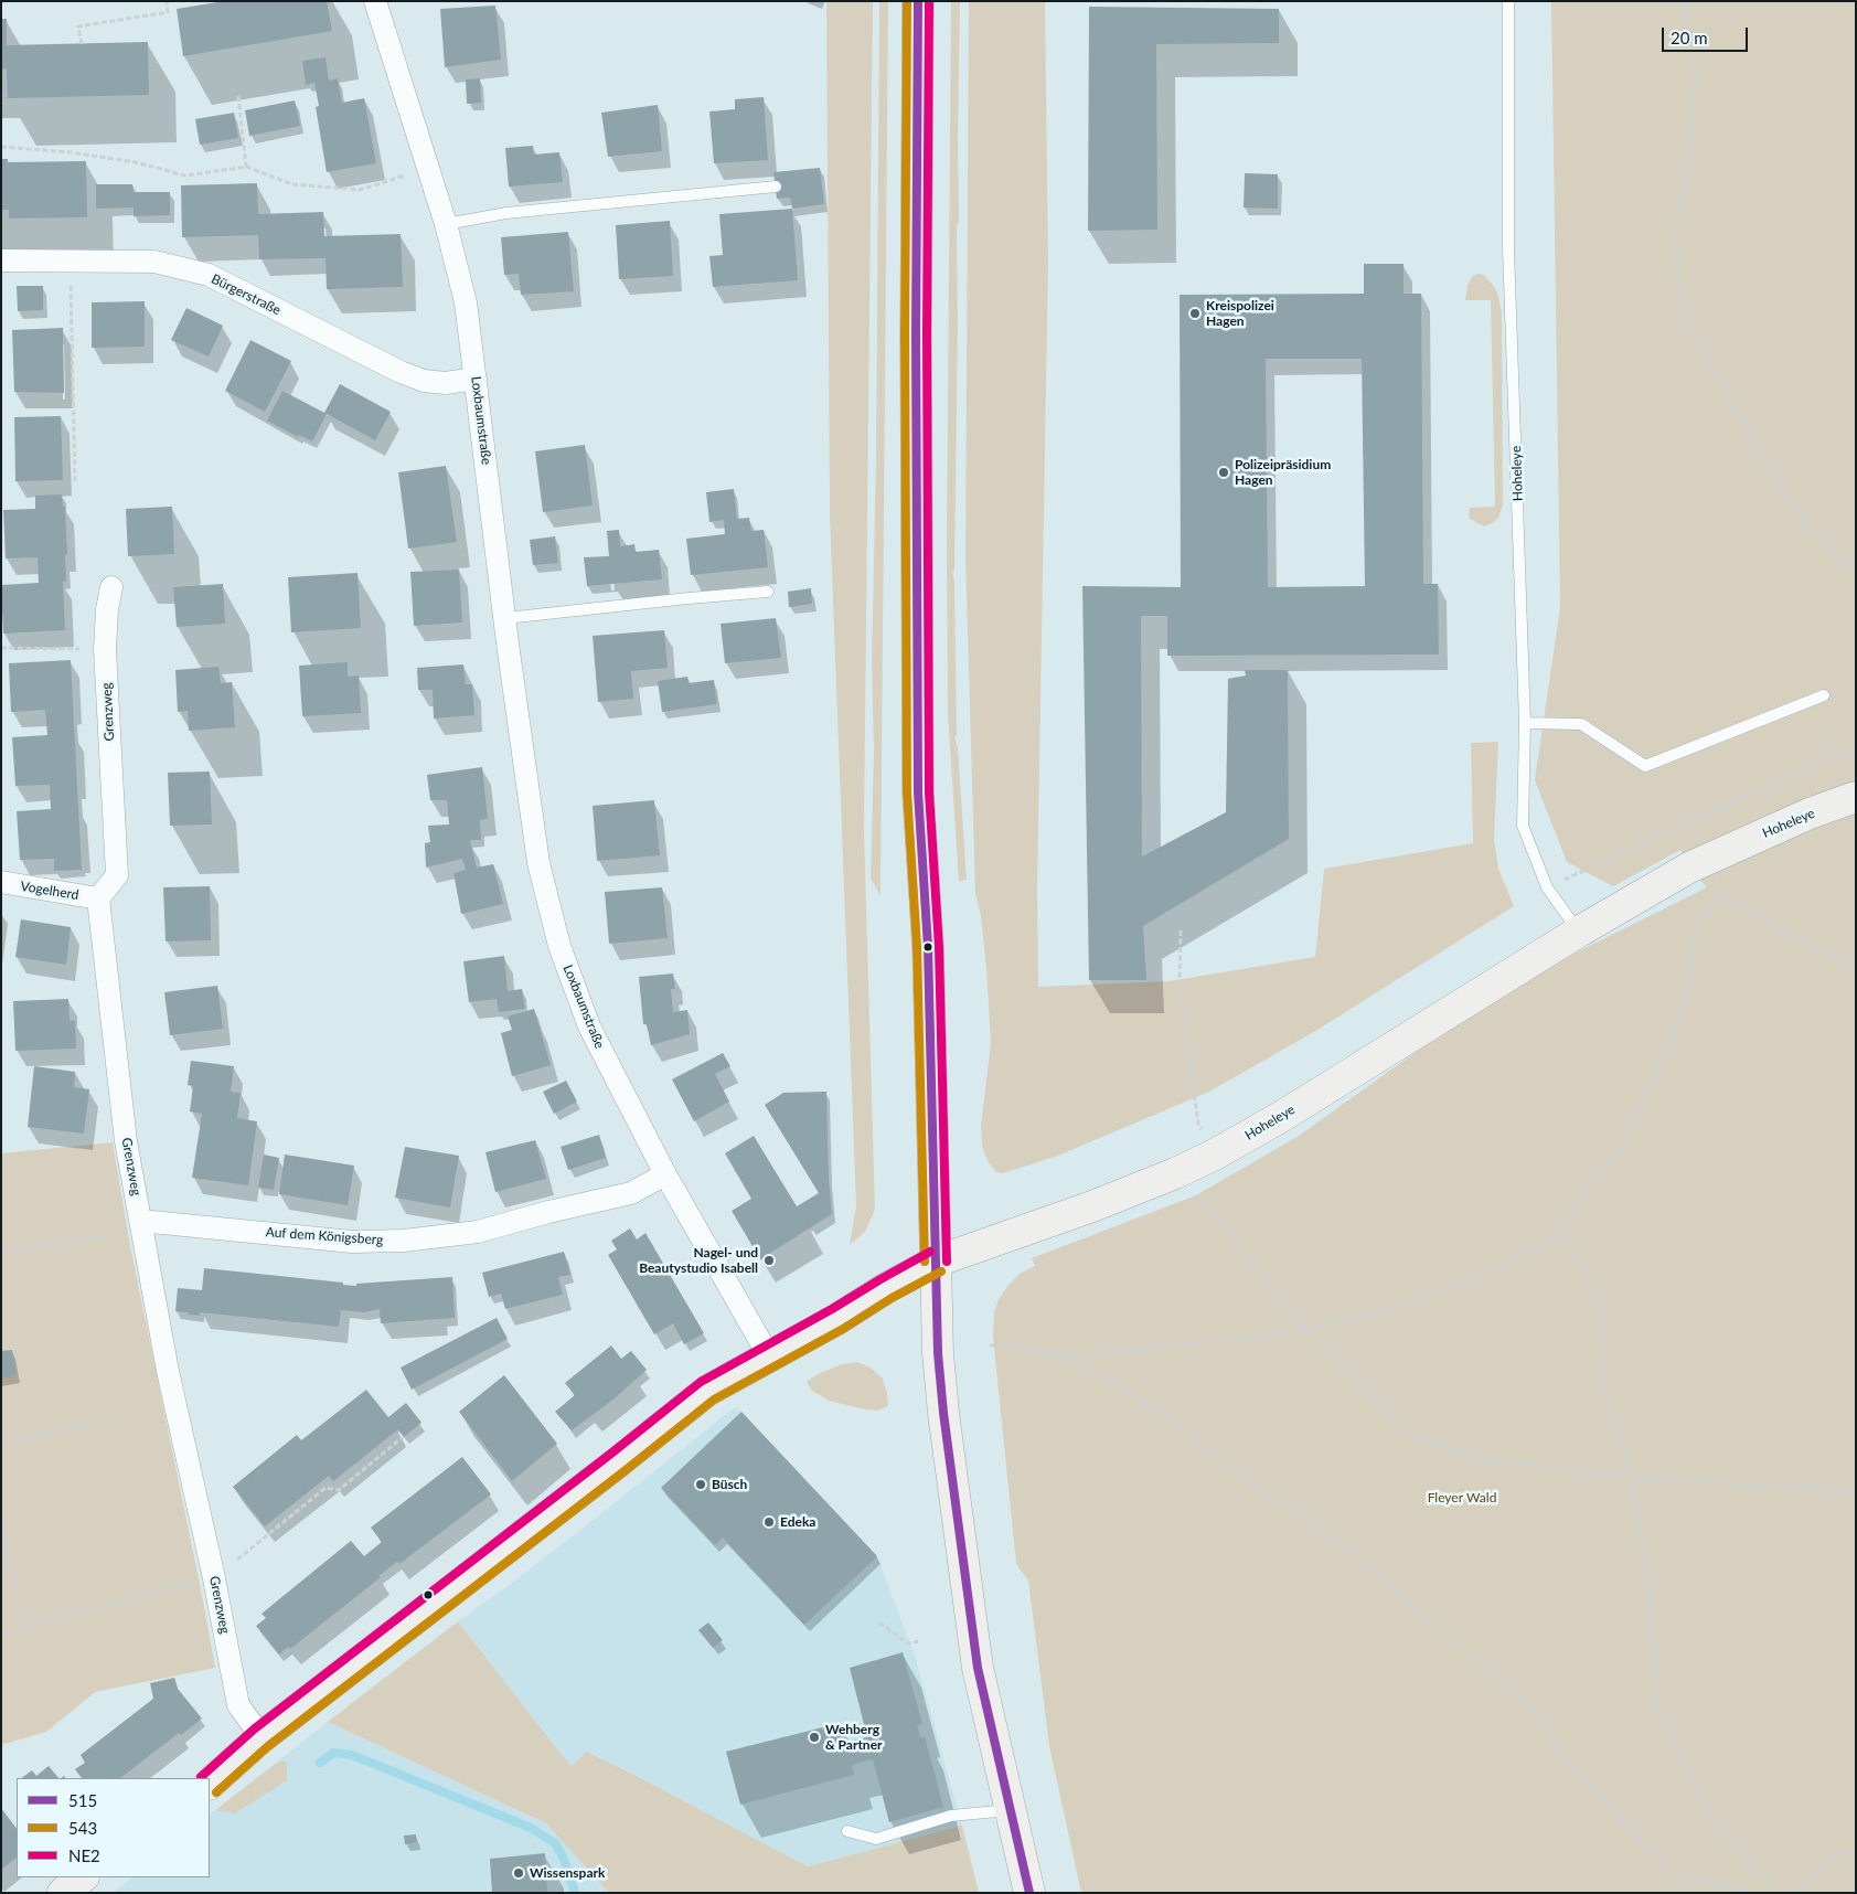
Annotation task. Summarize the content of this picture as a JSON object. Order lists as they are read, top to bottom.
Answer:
{
  "streets": {
    "street": [
      "Bürgerstraße",
      "Loxbaumstraße",
      "Hoheleye",
      "Grenzweg",
      "Vogelherd",
      "Auf dem Königsberg"
    ]
  },
  "crossings": [
    ["Bürgerstraße", "Loxbaumstraße"],
    ["Loxbaumstraße", "Hoheleye"],
    ["Loxbaumstraße", "Auf dem Königsberg"],
    ["Hoheleye", "Grenzweg"],
    ["Grenzweg", "Vogelherd"],
    ["Grenzweg", "Auf dem Königsberg"]
  ],
  "parks": ["Fleyer Wald"],
  "places": [
    "Kreispolizei Hagen",
    "Polizeipräsidium Hagen",
    "Nagel- und Beautystudio Isabell",
    "Büsch",
    "Edeka",
    "Wehberg & Partner",
    "Wissenspark"
  ],
  "lines": ["transit line 515", "transit line 543", "transit line NE2"],
  "legend": ["515", "543", "NE2"],
  "scale_bar": "20 m"
}
